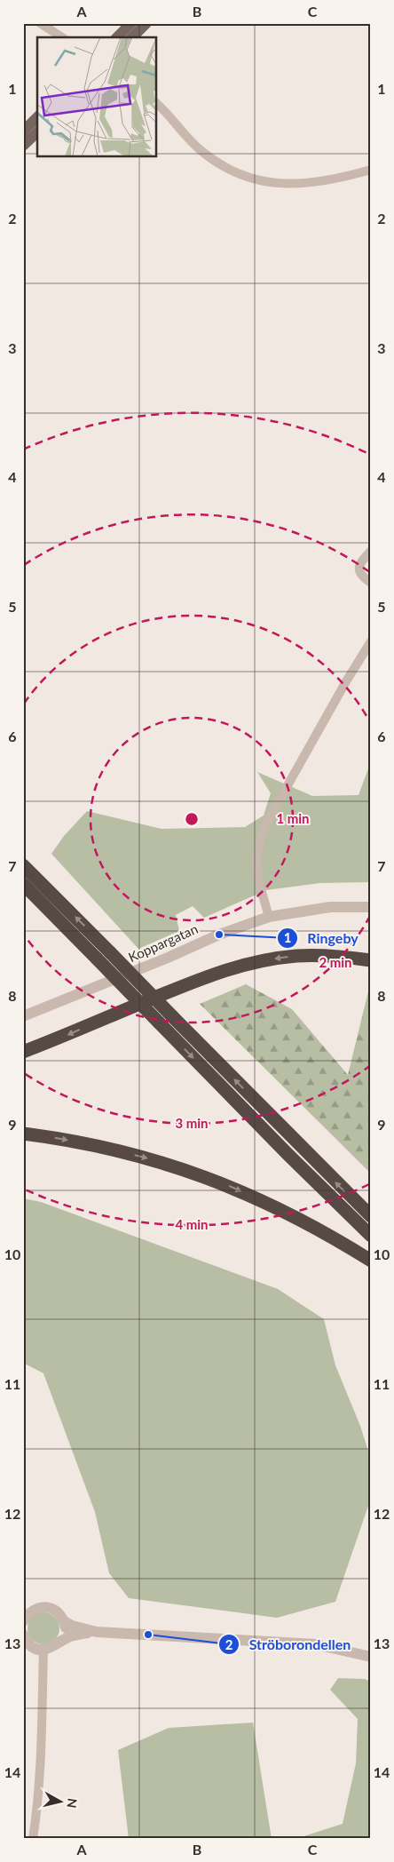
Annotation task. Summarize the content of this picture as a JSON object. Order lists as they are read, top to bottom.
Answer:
{
  "streets": {
    "street": ["Koppargatan"]
  },
  "places": ["Ringeby", "Ströborondellen"],
  "north": "right",
  "grid": {
    "columns": ["A", "B", "C"],
    "rows": [
      "1",
      "2",
      "3",
      "4",
      "5",
      "6",
      "7",
      "8",
      "9",
      "10",
      "11",
      "12",
      "13",
      "14"
    ]
  },
  "rings": [
    "1 min",
    "2 min",
    "3 min",
    "4 min"
  ]
}
